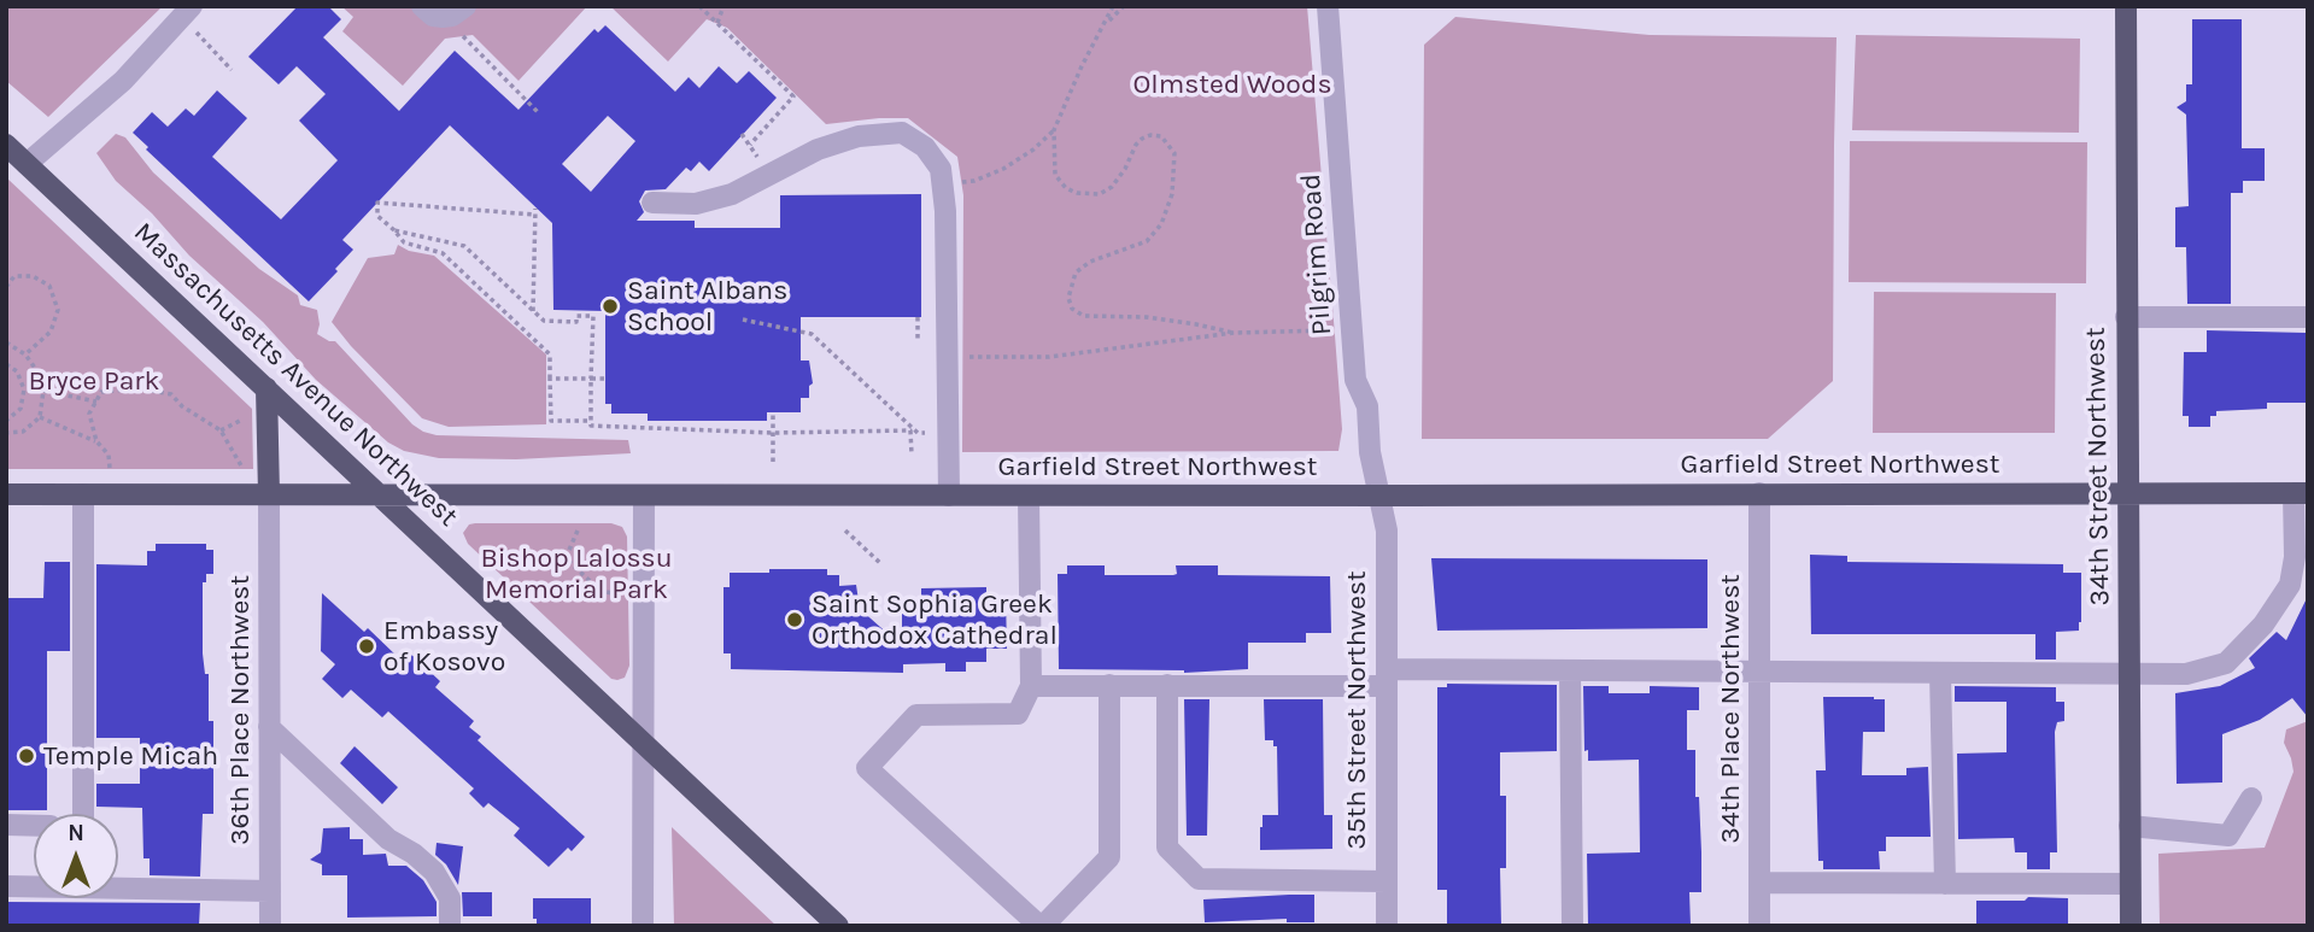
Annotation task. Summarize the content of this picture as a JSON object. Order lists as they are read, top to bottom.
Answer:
{
  "streets": {
    "main road": ["Massachusetts Avenue Northwest", "Garfield Street Northwest", "34th Street Northwest"],
    "street": [
      "Pilgrim Road",
      "34th Place Northwest",
      "36th Place Northwest",
      "35th Street Northwest"
    ]
  },
  "crossings": [
    ["Pilgrim Road", "Garfield Street Northwest"],
    ["Pilgrim Road", "35th Street Northwest"],
    ["Massachusetts Avenue Northwest", "Garfield Street Northwest"],
    ["Garfield Street Northwest", "34th Street Northwest"],
    ["Garfield Street Northwest", "34th Place Northwest"],
    ["Garfield Street Northwest", "36th Place Northwest"],
    ["Garfield Street Northwest", "35th Street Northwest"]
  ],
  "parks": ["Olmsted Woods", "Bryce Park", "Bishop Lalossu Memorial Park"],
  "places": [
    "Saint Albans School",
    "Saint Sophia Greek Orthodox Cathedral",
    "Embassy of Kosovo",
    "Temple Micah"
  ],
  "north": "top"
}
